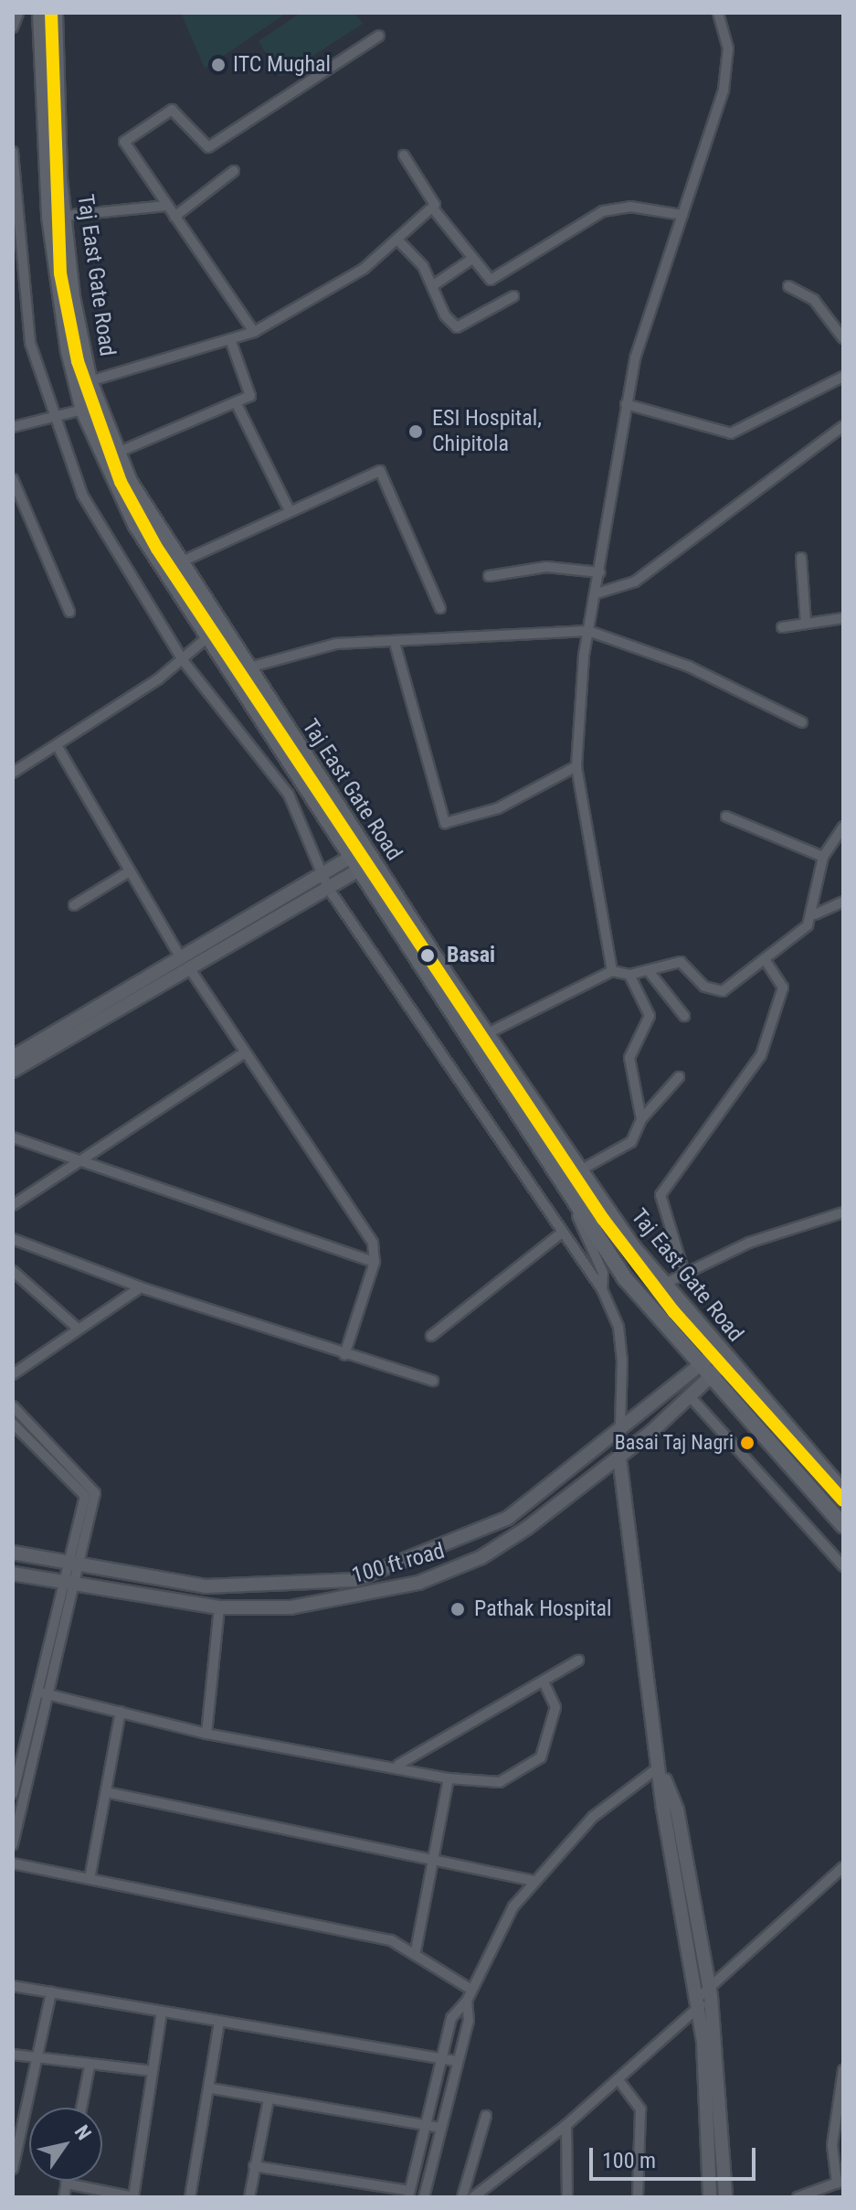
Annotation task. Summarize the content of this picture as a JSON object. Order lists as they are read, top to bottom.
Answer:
{
  "streets": {
    "main road": ["Taj East Gate Road"],
    "street": ["100 ft road"]
  },
  "crossings": [
    ["Taj East Gate Road", "100 ft road"]
  ],
  "places": [
    "ITC Mughal",
    "ESI Hospital, Chipitola",
    "Basai",
    "Basai Taj Nagri",
    "Pathak Hospital"
  ],
  "scale_bar": "100 m",
  "north": "top right"
}
